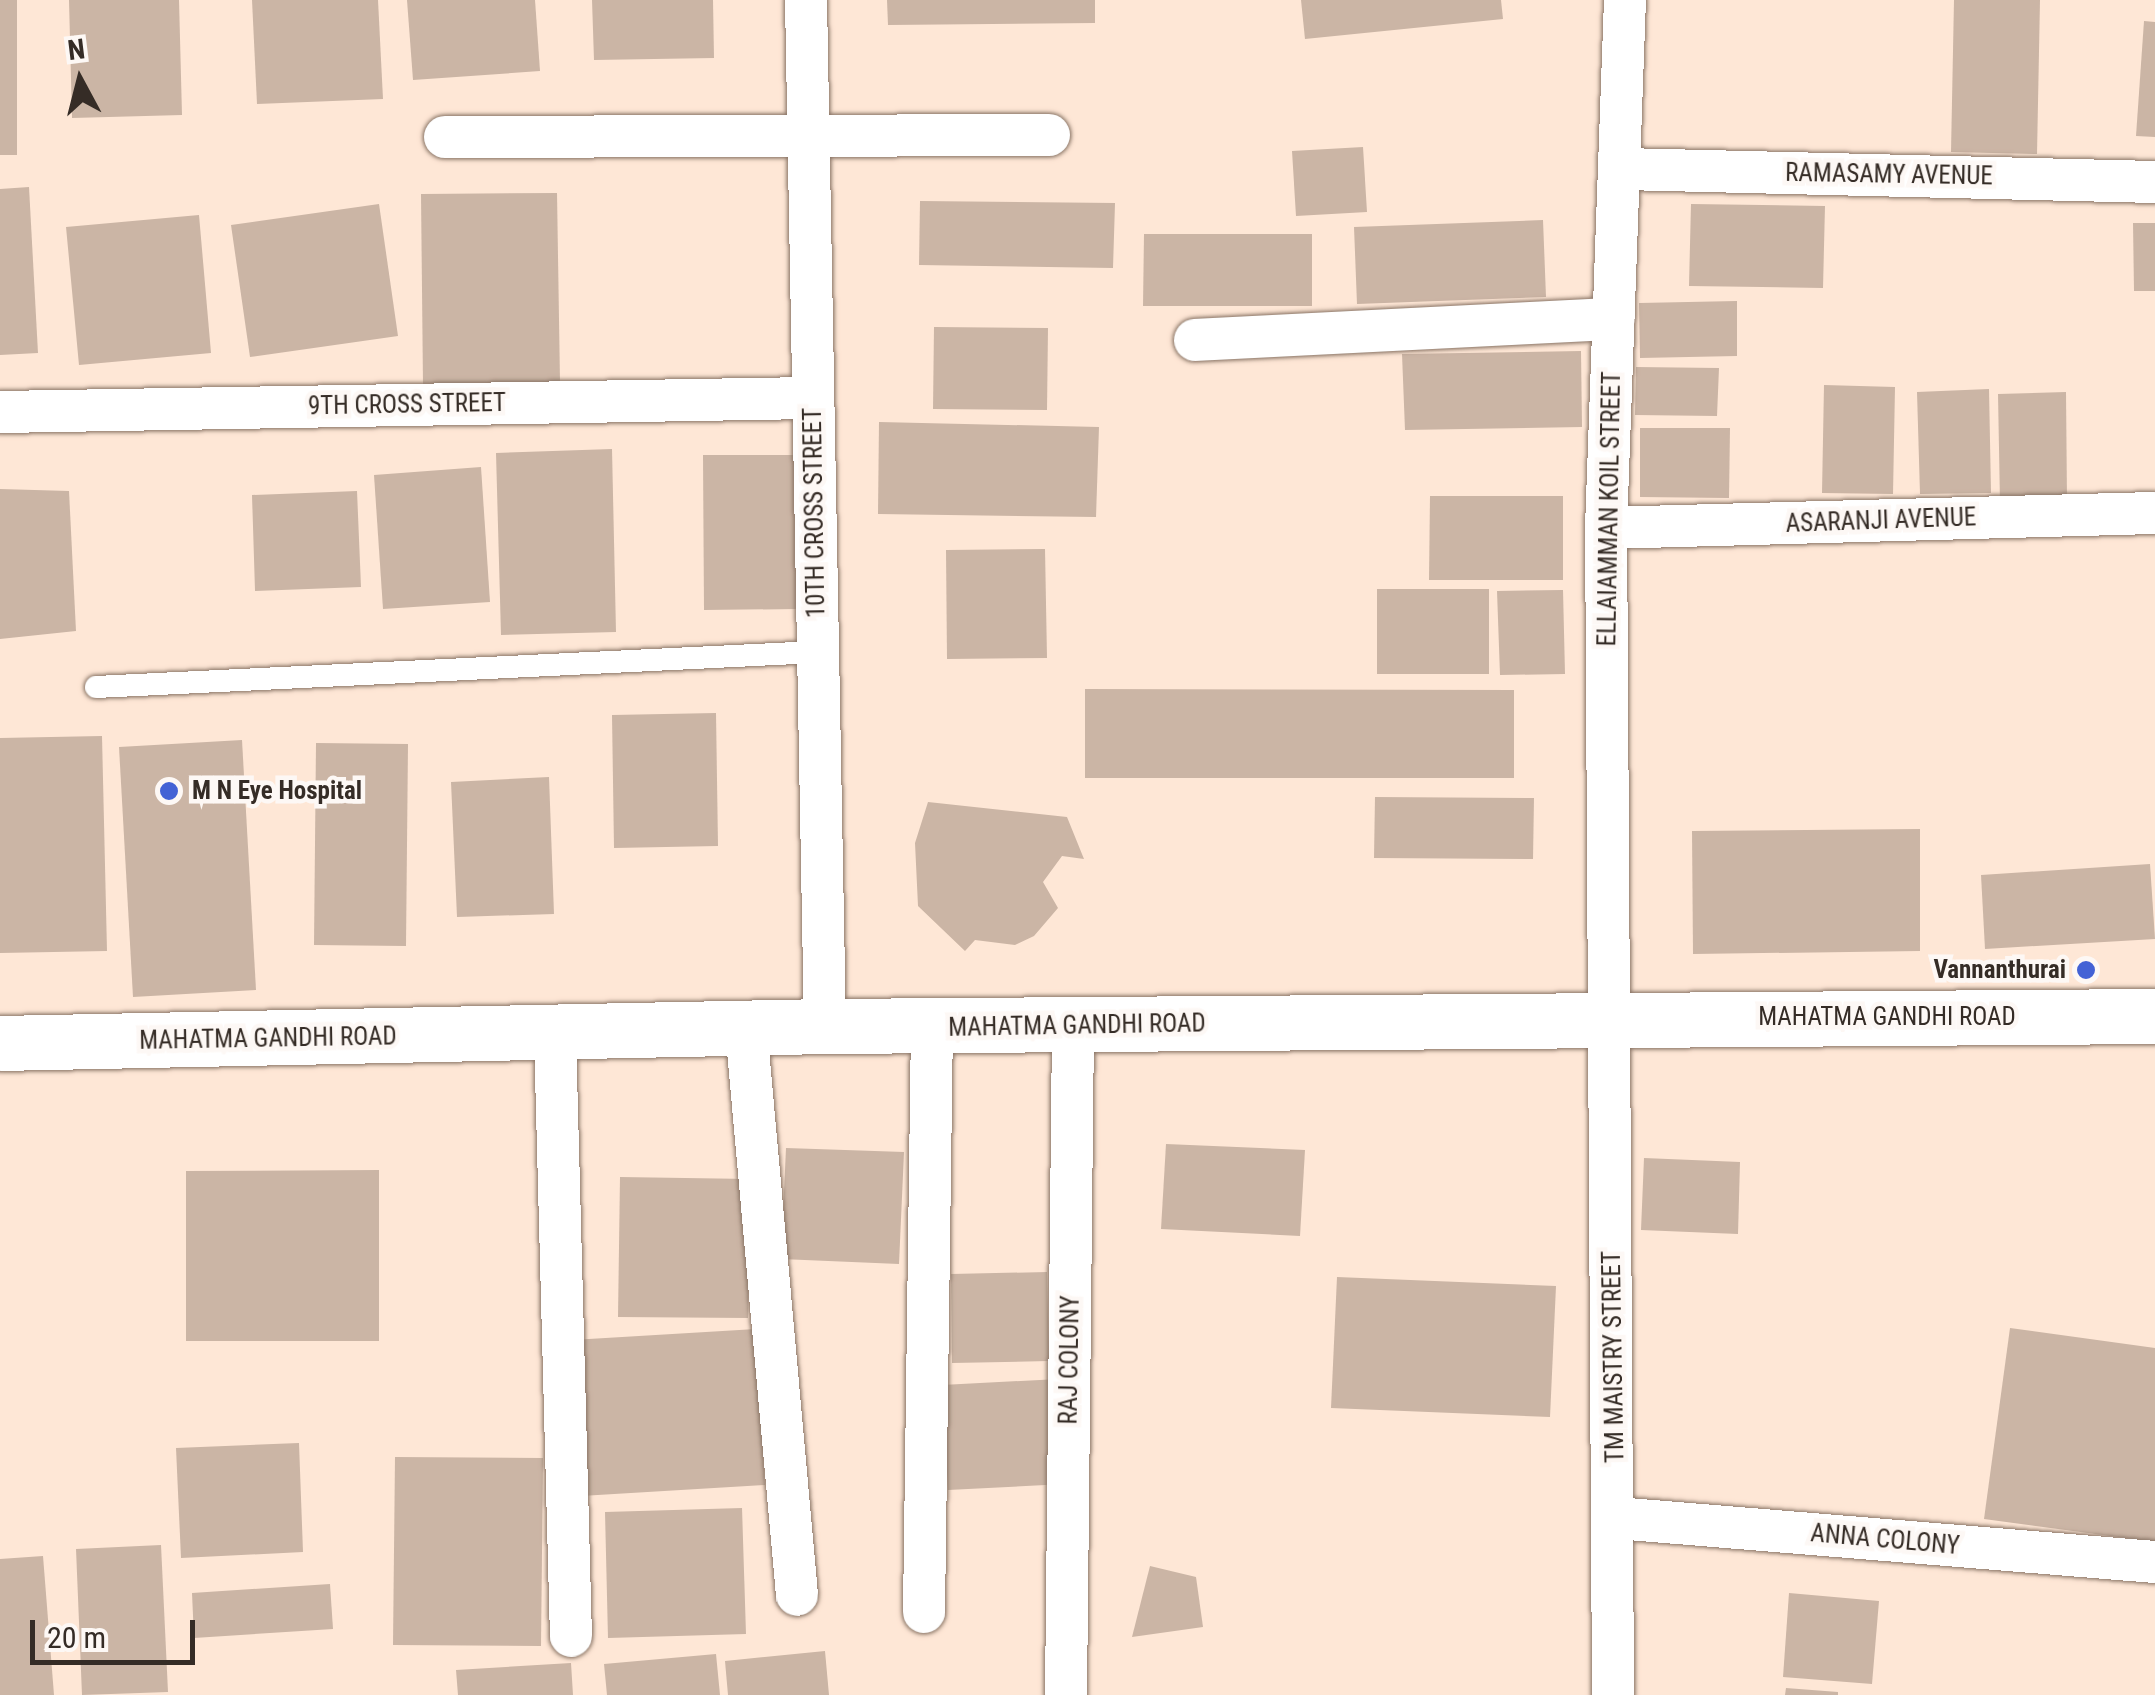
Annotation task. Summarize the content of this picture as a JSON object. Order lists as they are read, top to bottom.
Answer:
{
  "streets": {
    "main road": ["MAHATMA GANDHI ROAD"],
    "street": [
      "RAMASAMY AVENUE",
      "9TH CROSS STREET",
      "ELLAIAMMAN KOIL STREET",
      "10TH CROSS STREET",
      "ASARANJI AVENUE",
      "TM MAISTRY STREET",
      "RAJ COLONY",
      "ANNA COLONY"
    ]
  },
  "crossings": [
    ["RAMASAMY AVENUE", "ELLAIAMMAN KOIL STREET"],
    ["9TH CROSS STREET", "10TH CROSS STREET"],
    ["ELLAIAMMAN KOIL STREET", "ASARANJI AVENUE"],
    ["ELLAIAMMAN KOIL STREET", "MAHATMA GANDHI ROAD"],
    ["ELLAIAMMAN KOIL STREET", "TM MAISTRY STREET"],
    ["10TH CROSS STREET", "MAHATMA GANDHI ROAD"],
    ["MAHATMA GANDHI ROAD", "TM MAISTRY STREET"],
    ["MAHATMA GANDHI ROAD", "RAJ COLONY"],
    ["TM MAISTRY STREET", "ANNA COLONY"]
  ],
  "places": ["M N Eye Hospital", "Vannanthurai"],
  "scale_bar": "20 m",
  "north": "top"
}
